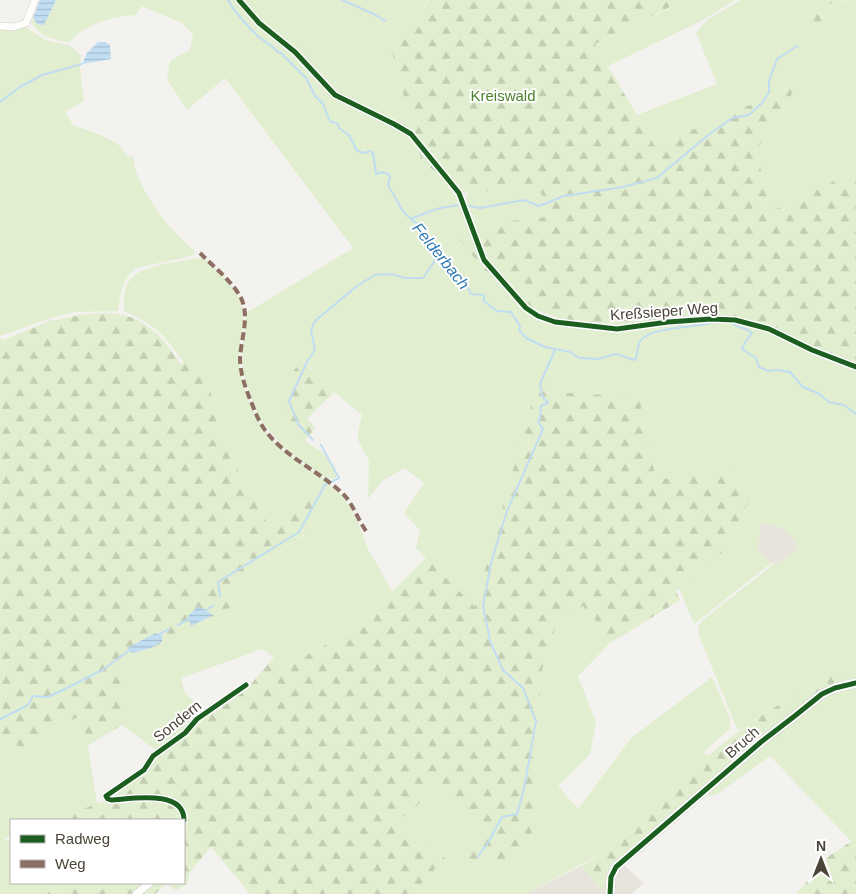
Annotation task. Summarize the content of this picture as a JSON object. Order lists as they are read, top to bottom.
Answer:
{
  "streets": {
    "street": ["Kreßsieper Weg", "Sondern", "Bruch"]
  },
  "water": ["Felderbach"],
  "parks": ["Kreiswald"],
  "legend": ["Radweg", "Weg"],
  "north": "top"
}
